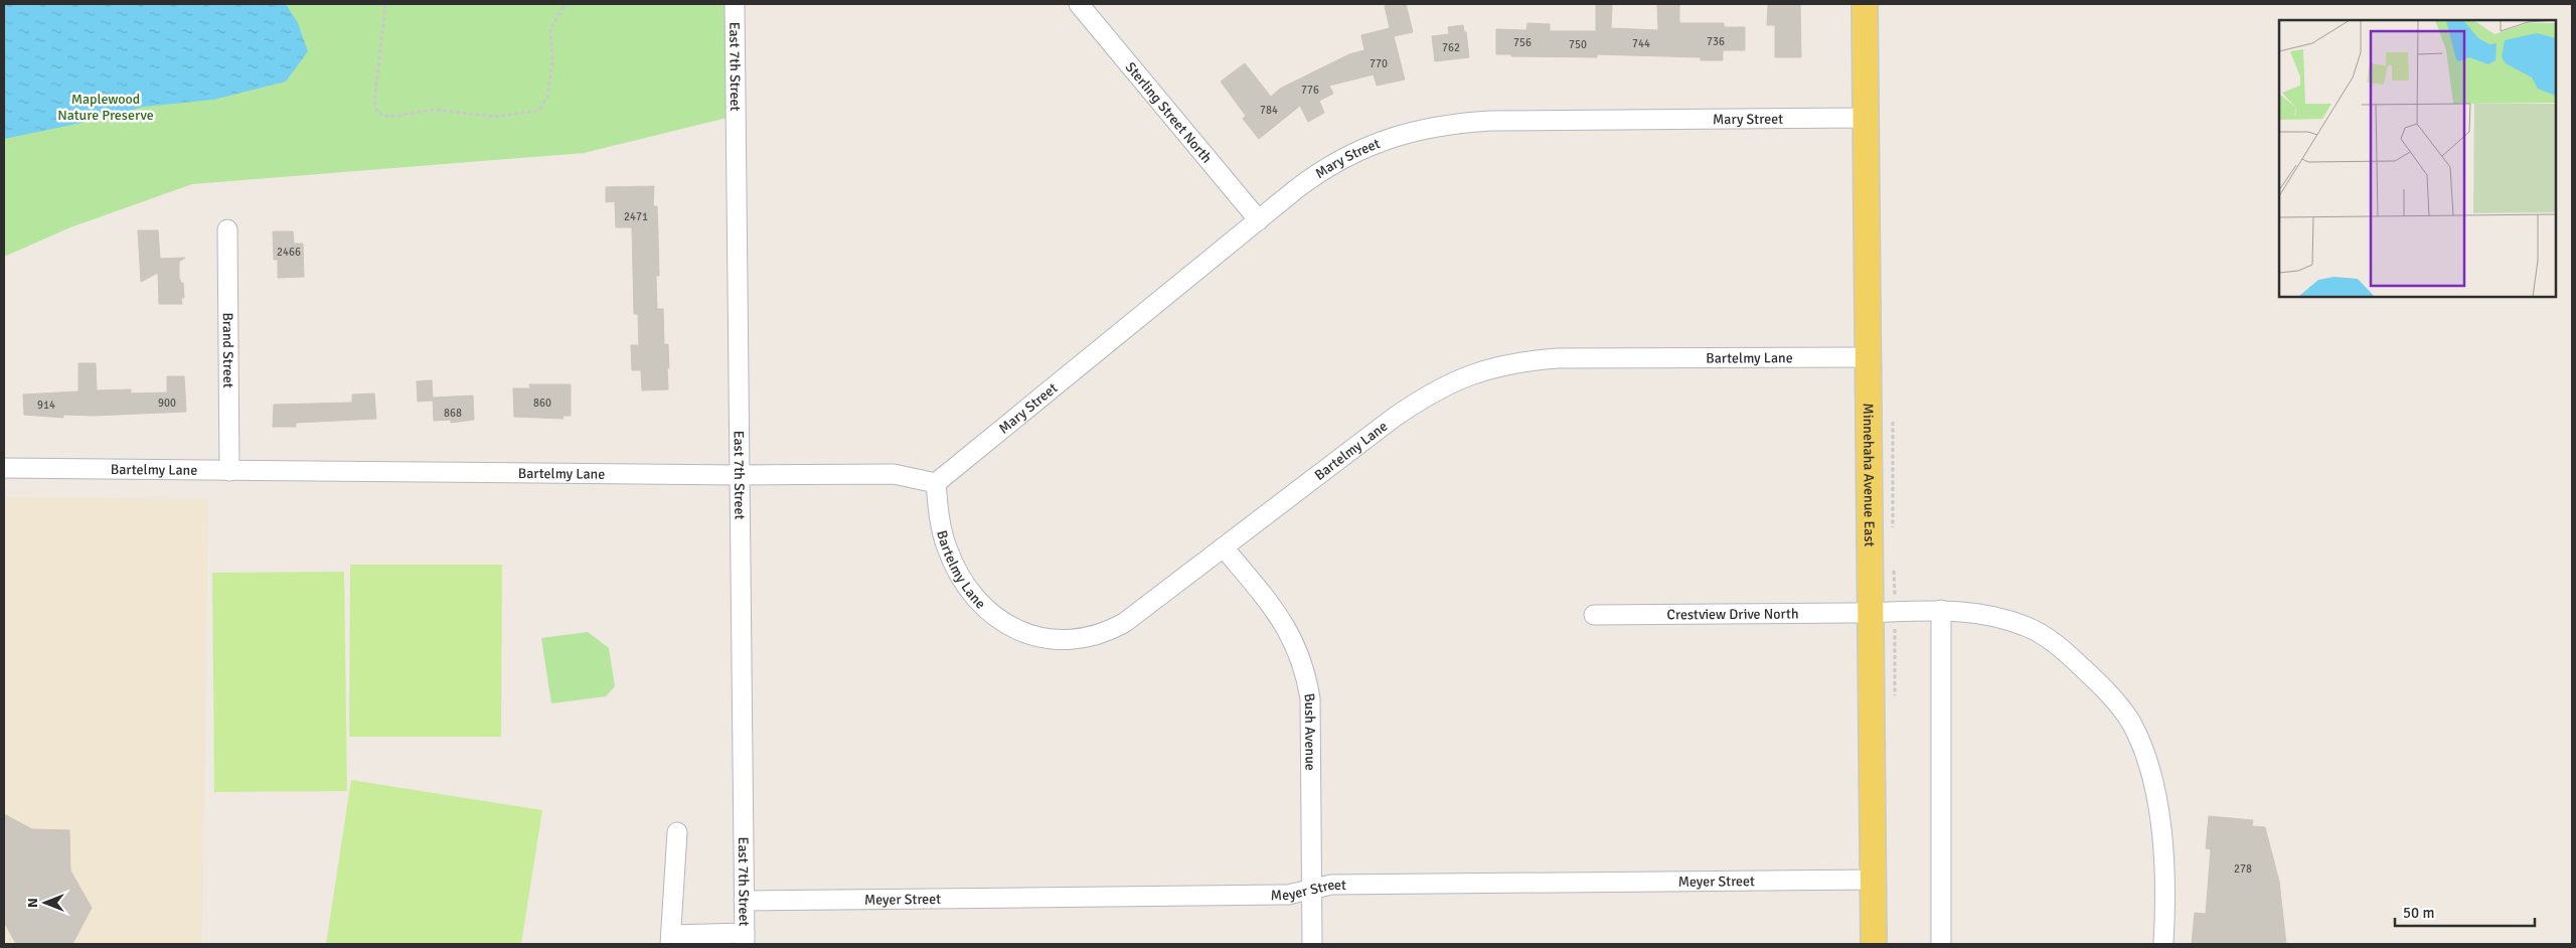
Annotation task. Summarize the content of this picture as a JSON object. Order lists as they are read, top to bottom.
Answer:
{
  "streets": {
    "main road": ["Minnehaha Avenue East"],
    "street": [
      "East 7th Street",
      "Sterling Street North",
      "Mary Street",
      "Brand Street",
      "Bartelmy Lane",
      "Crestview Drive North",
      "Bush Avenue",
      "Meyer Street"
    ]
  },
  "crossings": [
    ["East 7th Street", "Bartelmy Lane"],
    ["East 7th Street", "Meyer Street"],
    ["Sterling Street North", "Mary Street"],
    ["Mary Street", "Bartelmy Lane"],
    ["Mary Street", "Minnehaha Avenue East"],
    ["Brand Street", "Bartelmy Lane"],
    ["Bartelmy Lane", "Minnehaha Avenue East"],
    ["Bartelmy Lane", "Bush Avenue"],
    ["Minnehaha Avenue East", "Crestview Drive North"],
    ["Minnehaha Avenue East", "Meyer Street"],
    ["Bush Avenue", "Meyer Street"]
  ],
  "parks": ["Maplewood Nature Preserve"],
  "house_numbers": [
    "736",
    "756",
    "744",
    "750",
    "762",
    "770",
    "776",
    "784",
    "2471",
    "2466",
    "900",
    "860",
    "914",
    "868",
    "278"
  ],
  "scale_bar": "50 m",
  "north": "left"
}
